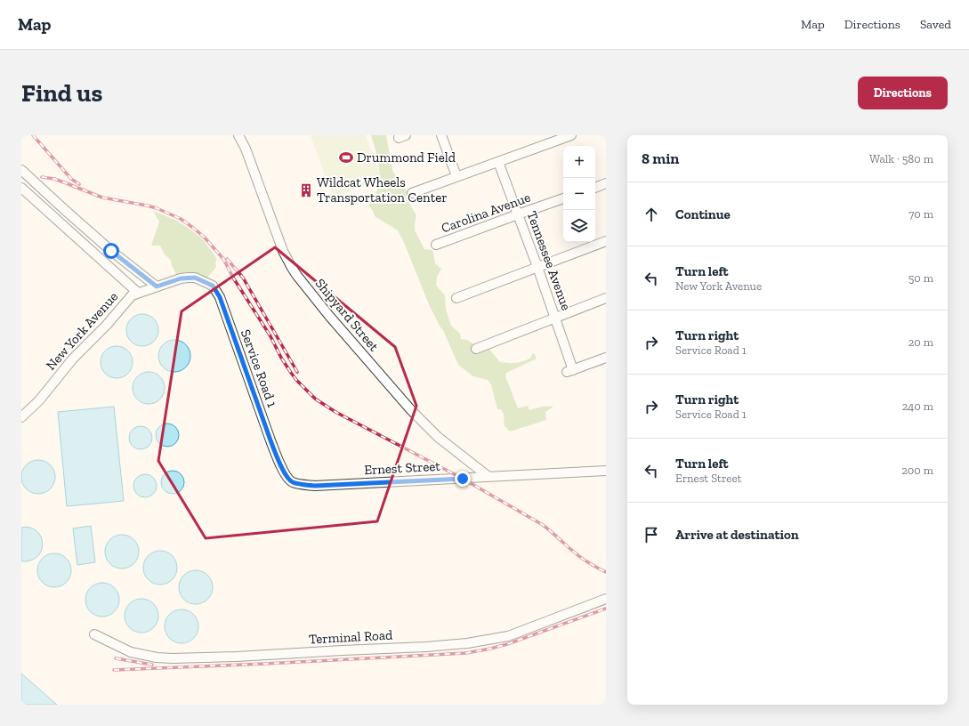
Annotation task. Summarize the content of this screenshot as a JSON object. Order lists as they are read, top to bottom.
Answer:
{
  "streets": {
    "street": [
      "Carolina Avenue",
      "Tennessee Avenue",
      "Shipyard Street",
      "New York Avenue",
      "Service Road 1",
      "Ernest Street",
      "Terminal Road"
    ]
  },
  "crossings": [
    ["Carolina Avenue", "Tennessee Avenue"],
    ["Shipyard Street", "Ernest Street"],
    ["New York Avenue", "Service Road 1"],
    ["Service Road 1", "Ernest Street"]
  ],
  "places": {
    "sports": ["Drummond Field"],
    "building": ["Wildcat Wheels Transportation Center"]
  },
  "page": {
    "header": "Map",
    "nav": ["Map", "Directions", "Saved"],
    "buttons": "Directions",
    "title": "Find us",
    "heading": ["8 min", "Walk · 580 m"],
    "map_buttons": ["+", "−"],
    "list": [
      ["Continue", "70 m"],
      ["Turn left", "New York Avenue", "50 m"],
      ["Turn right", "Service Road 1", "20 m"],
      ["Turn right", "Service Road 1", "240 m"],
      ["Turn left", "Ernest Street", "200 m"],
      "Arrive at destination"
    ]
  }
}
